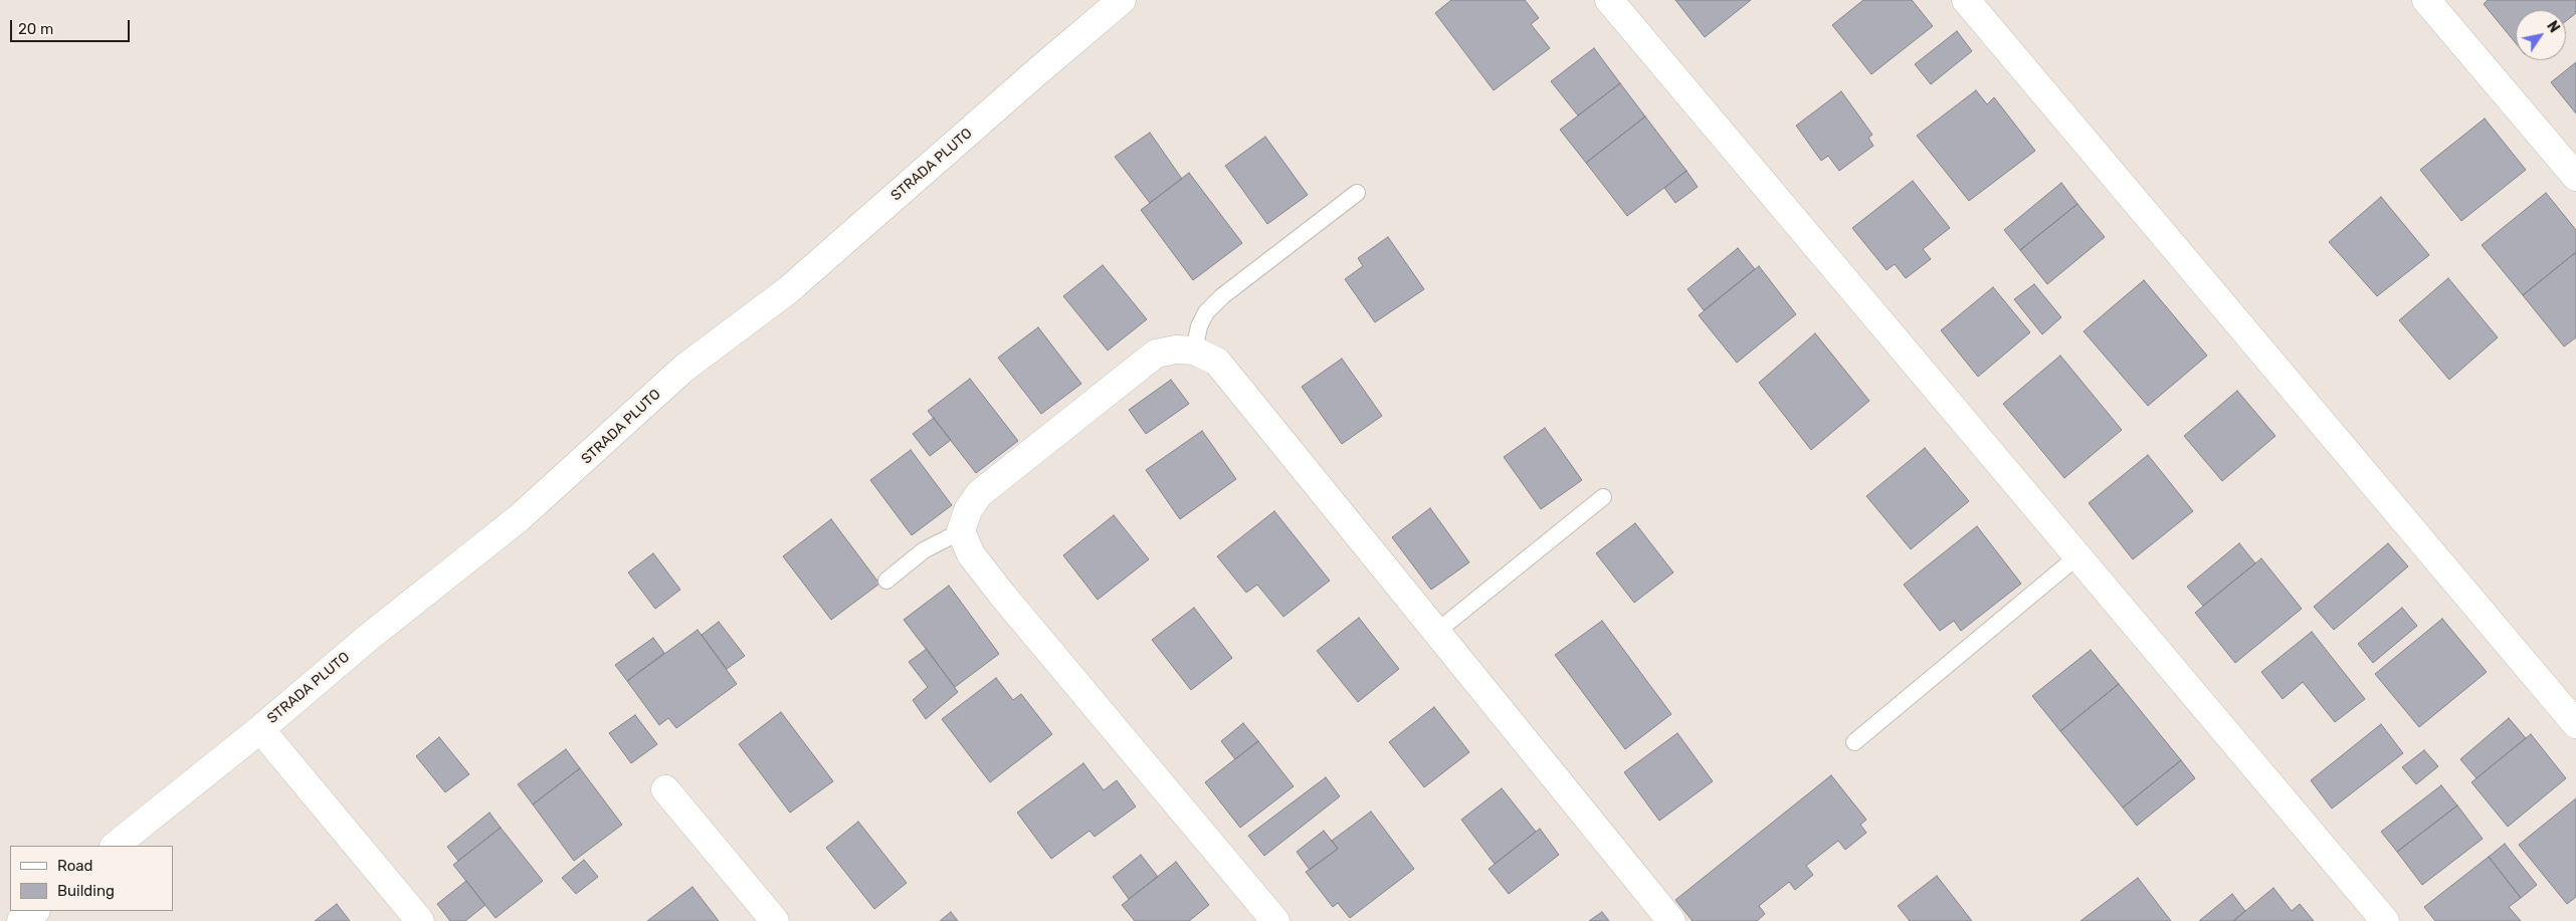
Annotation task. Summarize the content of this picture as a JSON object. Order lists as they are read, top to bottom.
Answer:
{
  "streets": {
    "street": ["STRADA PLUTO"]
  },
  "legend": ["Road", "Building"],
  "scale_bar": "20 m",
  "north": "top right"
}
